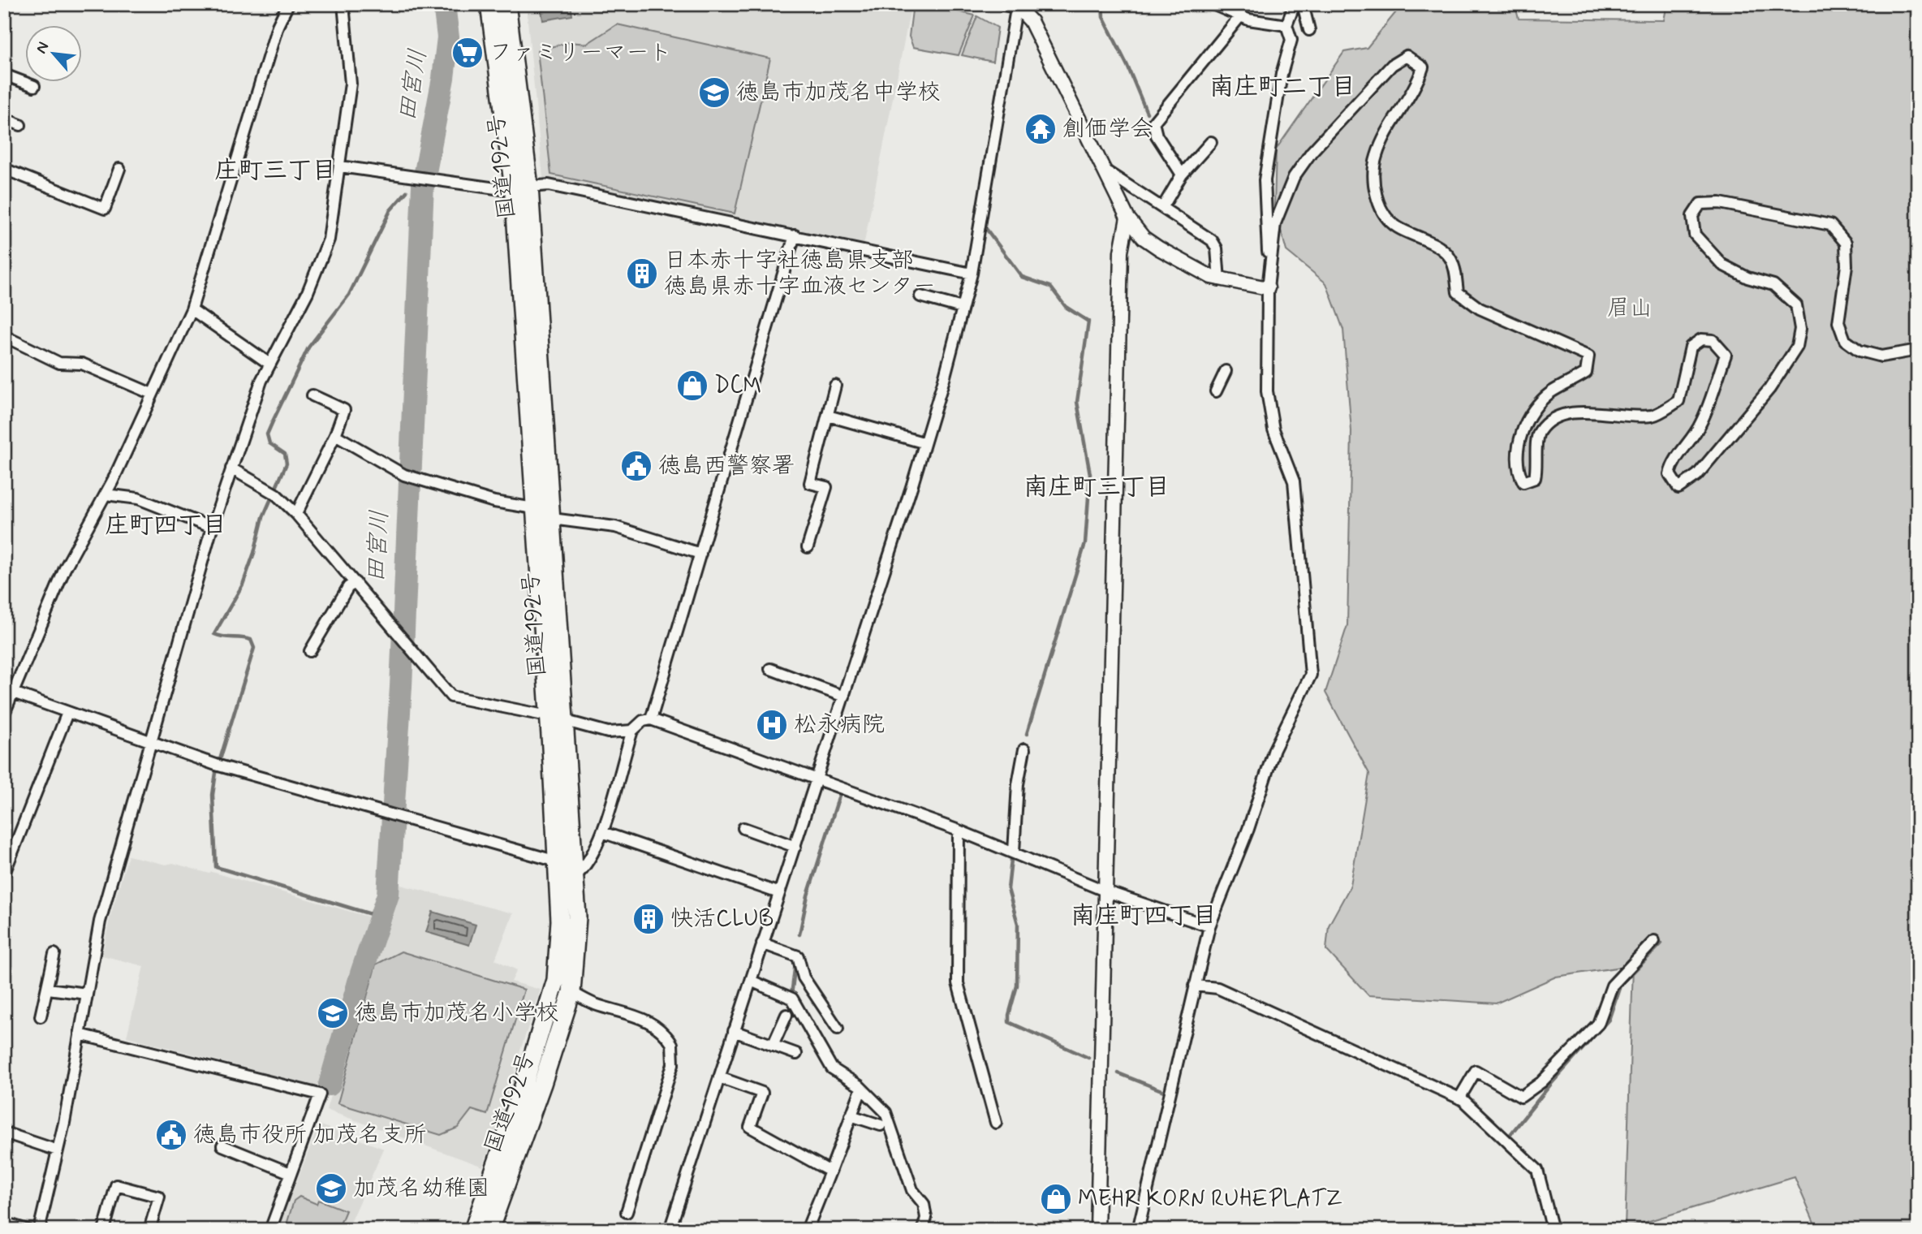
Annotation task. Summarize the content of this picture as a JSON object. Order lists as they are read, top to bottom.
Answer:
{
  "streets": {
    "highway": ["国道192号"]
  },
  "districts": [
    "南庄町二丁目",
    "庄町三丁目",
    "南庄町三丁目",
    "庄町四丁目",
    "南庄町四丁目"
  ],
  "water": ["田宮川"],
  "parks": ["眉山"],
  "places": {
    "supermarket": ["ファミリーマート"],
    "school or university": ["徳島市加茂名中学校", "徳島市加茂名小学校", "加茂名幼稚園"],
    "temple": ["創価学会"],
    "building": ["日本赤十字社徳島県支部 徳島県赤十字血液センター", "快活CLUB"],
    "shop": ["DCM", "MEHR KORN RUHEPLATZ"],
    "public building": ["徳島西警察署", "徳島市役所 加茂名支所"],
    "hospital": ["松永病院"]
  },
  "north": "top left"
}
